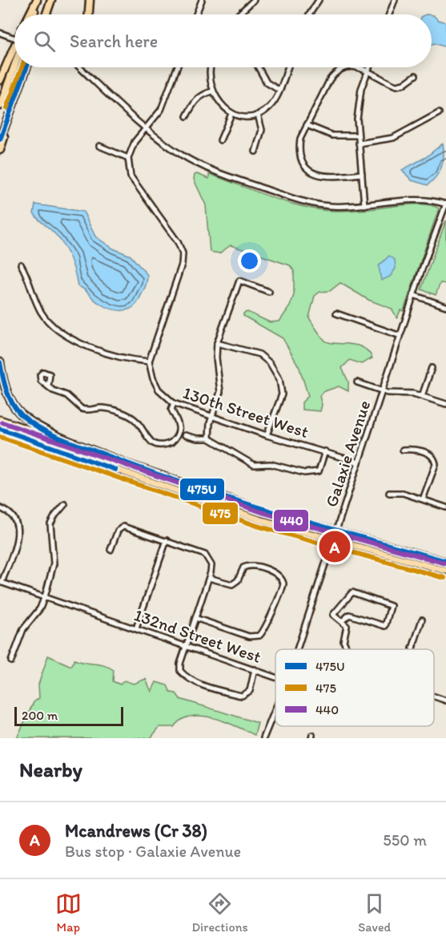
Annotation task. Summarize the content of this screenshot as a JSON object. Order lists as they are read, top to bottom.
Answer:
{
  "streets": {
    "street": ["130th Street West", "Galaxie Avenue", "132nd Street West"]
  },
  "crossings": [
    ["130th Street West", "Galaxie Avenue"]
  ],
  "lines": ["transit line 475U", "transit line 475", "transit line 440"],
  "legend": ["475U", "475", "440"],
  "scale_bar": "200 m",
  "page": {
    "search": "Search here",
    "pins": "A",
    "scale": "200 m",
    "heading": "Nearby",
    "list": [
      {
        "mark": "A",
        "name": "Mcandrews (Cr 38)",
        "note": "Bus stop · Galaxie Avenue",
        "value": "550 m"
      }
    ],
    "nav": ["Map", "Directions", "Saved"]
  }
}
